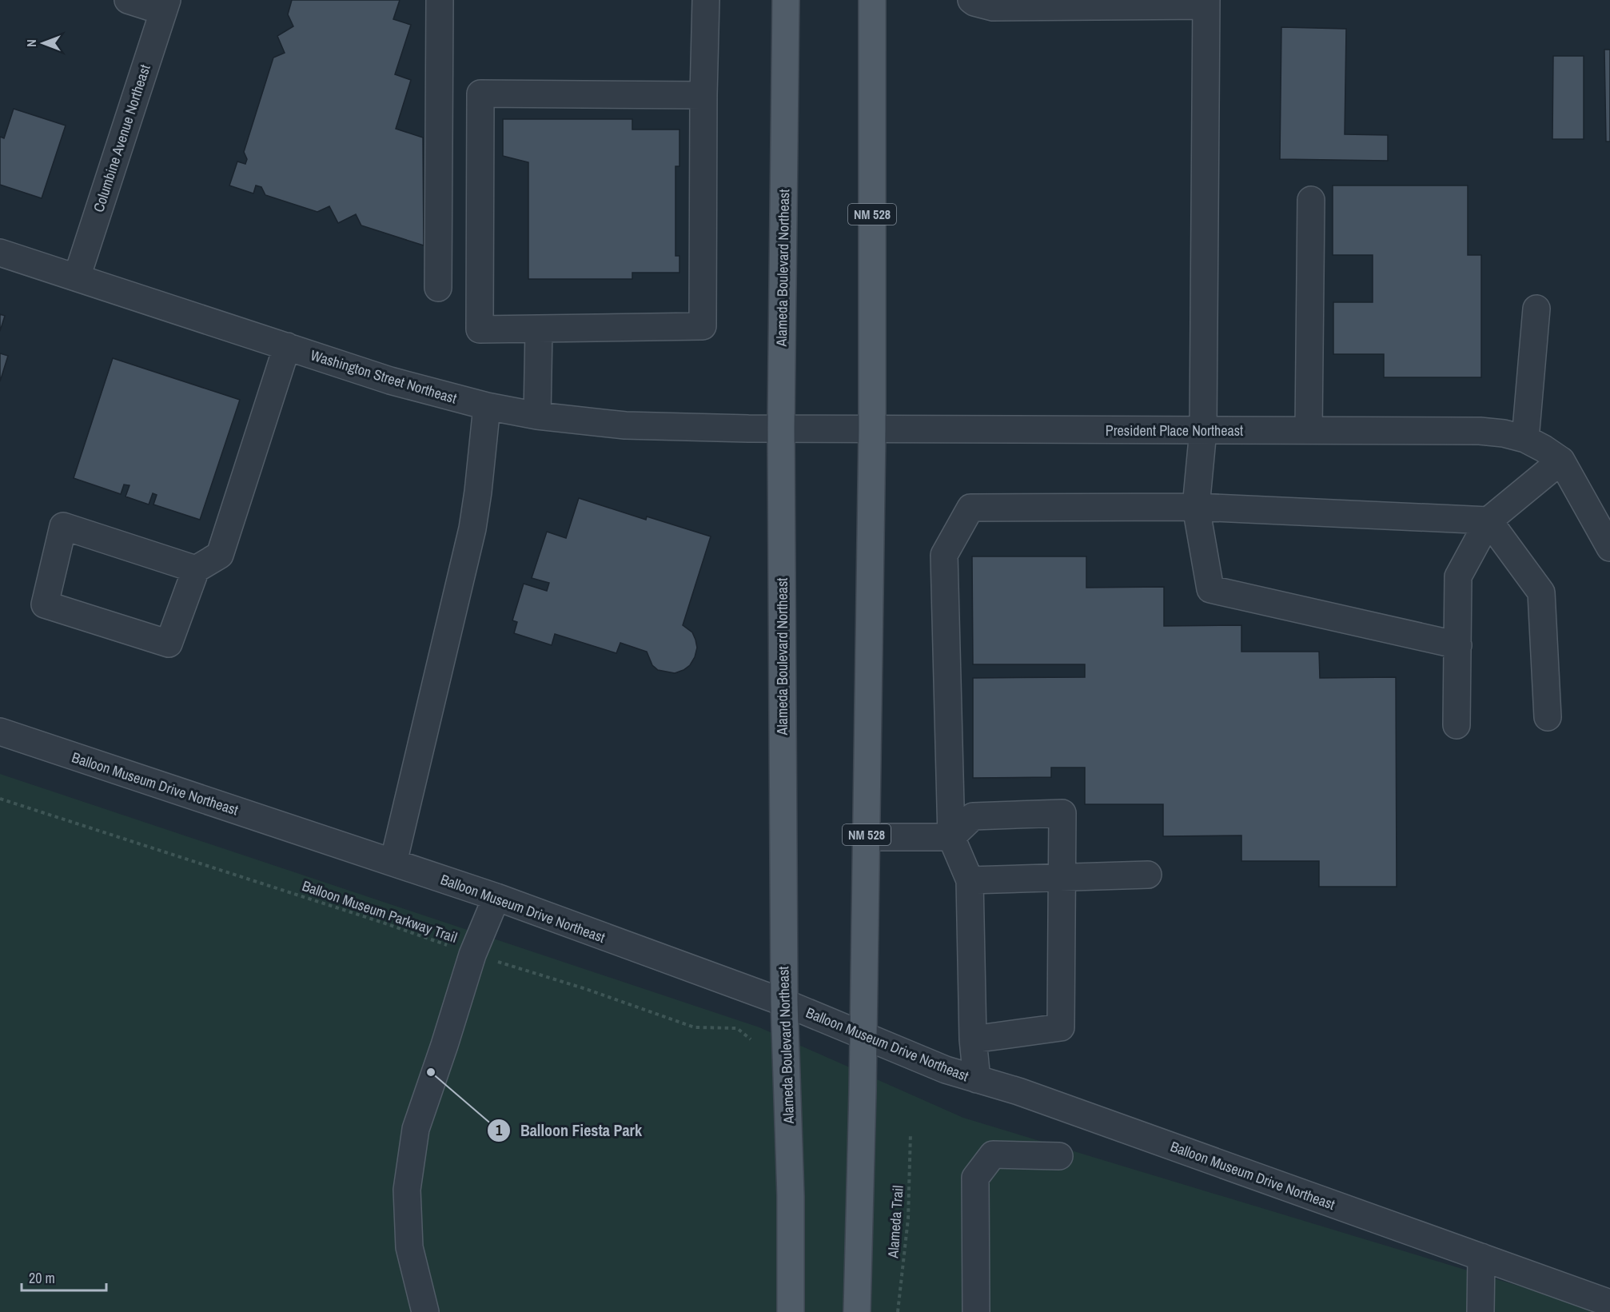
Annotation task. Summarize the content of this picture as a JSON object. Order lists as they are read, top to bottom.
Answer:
{
  "streets": {
    "main road": ["NM 528", "Alameda Boulevard Northeast"],
    "street": [
      "Columbine Avenue Northeast",
      "Washington Street Northeast",
      "President Place Northeast",
      "Balloon Museum Drive Northeast"
    ],
    "path": ["Balloon Museum Parkway Trail", "Alameda Trail"]
  },
  "crossings": [
    ["Columbine Avenue Northeast", "Washington Street Northeast"],
    ["NM 528", "President Place Northeast"],
    ["NM 528", "Balloon Museum Drive Northeast"],
    ["Alameda Boulevard Northeast", "Washington Street Northeast"],
    ["Alameda Boulevard Northeast", "President Place Northeast"],
    ["Alameda Boulevard Northeast", "Balloon Museum Drive Northeast"],
    ["Washington Street Northeast", "President Place Northeast"]
  ],
  "places": ["Balloon Fiesta Park"],
  "scale_bar": "20 m",
  "north": "left"
}
